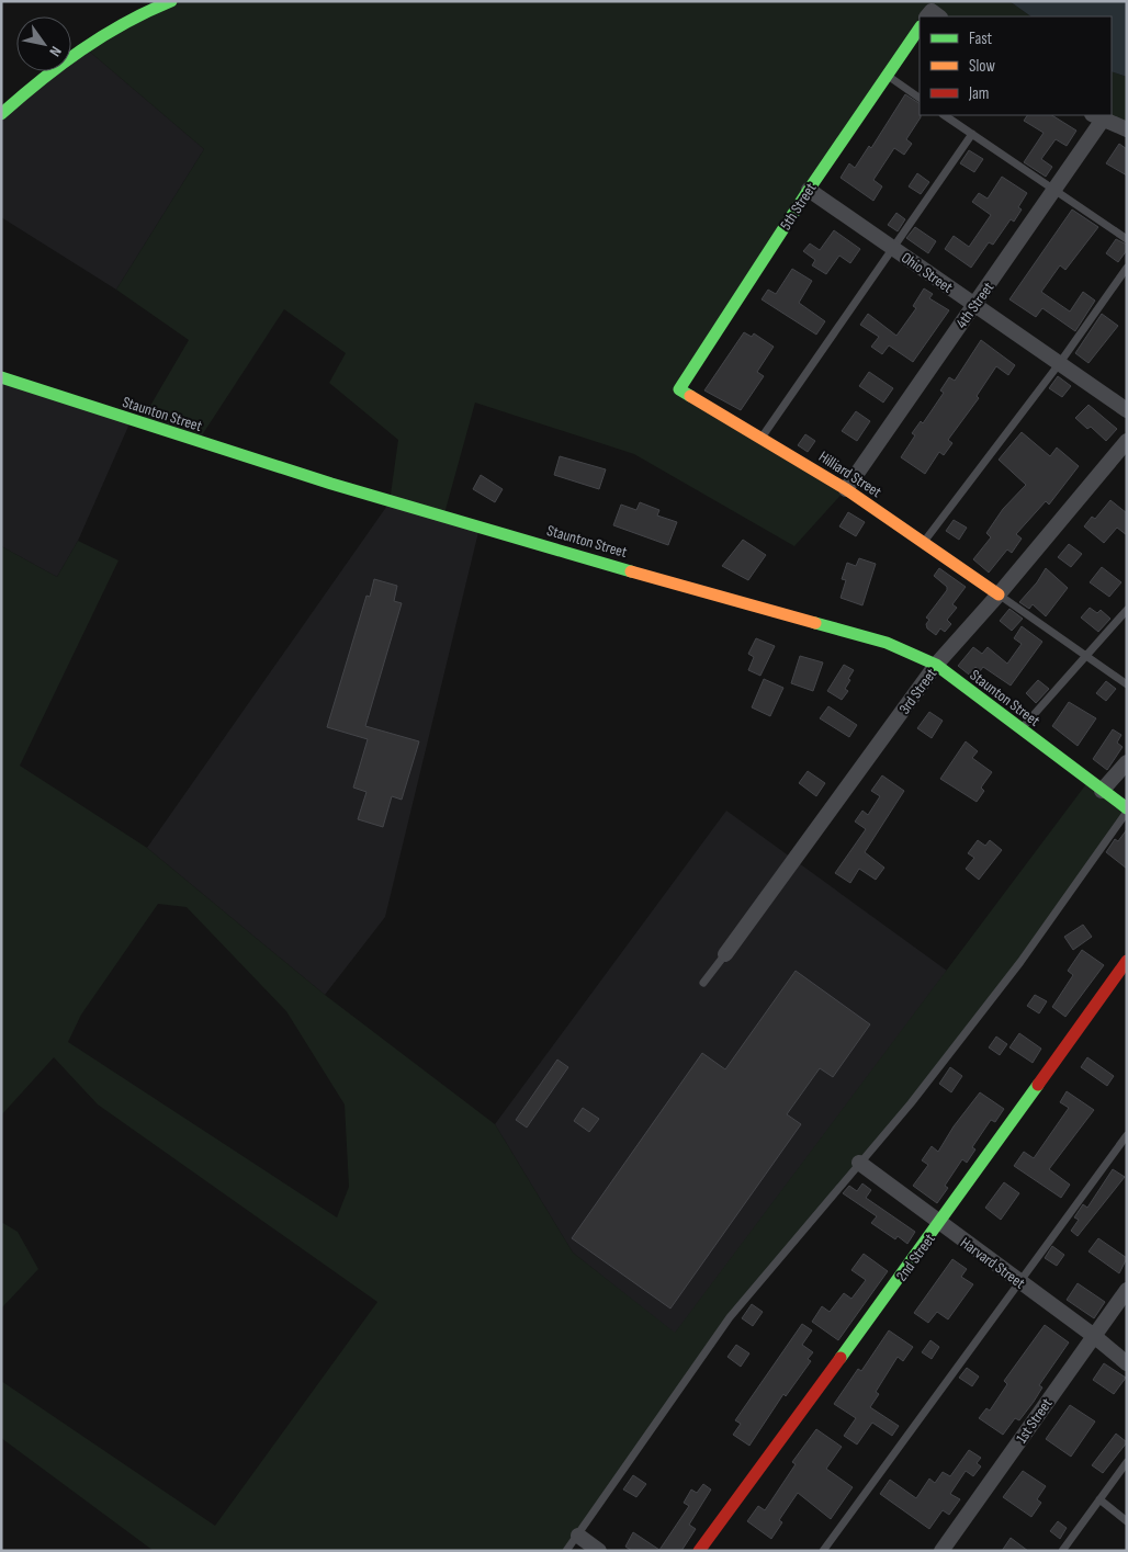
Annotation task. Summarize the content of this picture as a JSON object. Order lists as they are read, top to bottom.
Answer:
{
  "streets": {
    "street": [
      "5th Street",
      "Ohio Street",
      "4th Street",
      "Staunton Street",
      "Hilliard Street",
      "3rd Street",
      "2nd Street",
      "Harvard Street",
      "1st Street"
    ]
  },
  "crossings": [
    ["5th Street", "Ohio Street"],
    ["5th Street", "Hilliard Street"],
    ["Ohio Street", "4th Street"],
    ["4th Street", "Hilliard Street"],
    ["Staunton Street", "3rd Street"],
    ["Hilliard Street", "3rd Street"],
    ["2nd Street", "Harvard Street"],
    ["Harvard Street", "1st Street"]
  ],
  "legend": ["Fast", "Slow", "Jam"],
  "north": "bottom right"
}
